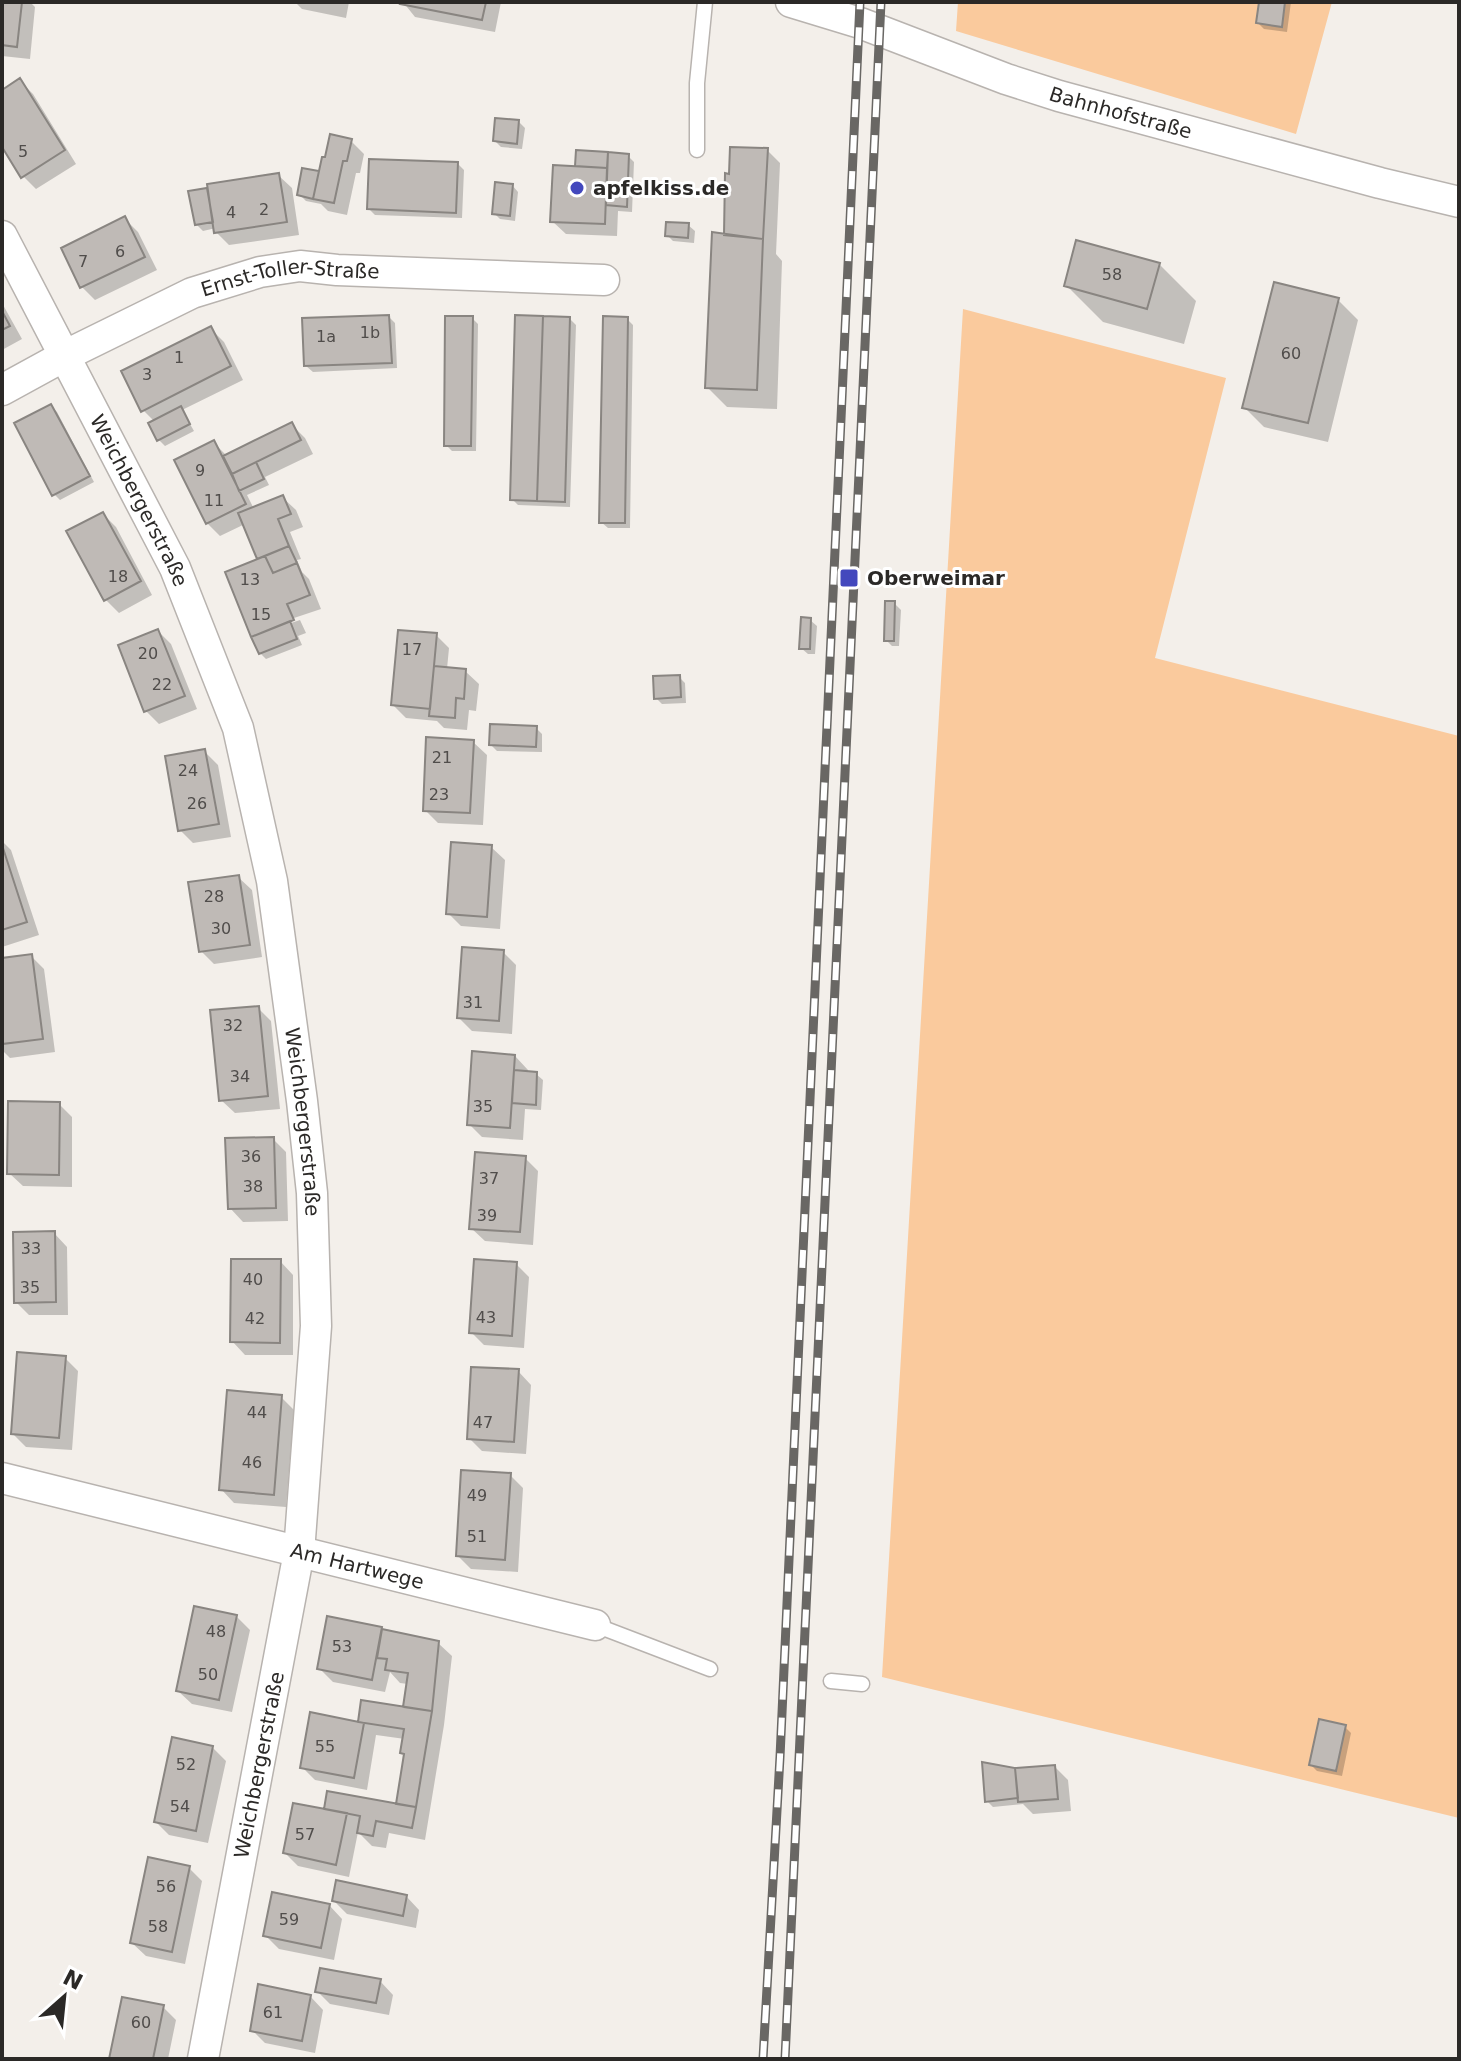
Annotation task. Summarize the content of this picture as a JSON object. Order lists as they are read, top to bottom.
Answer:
{
  "streets": {
    "street": [
      "Bahnhofstraße",
      "Ernst-Toller-Straße",
      "Weichbergerstraße",
      "Am Hartwege"
    ]
  },
  "crossings": [
    ["Ernst-Toller-Straße", "Weichbergerstraße"],
    ["Weichbergerstraße", "Am Hartwege"]
  ],
  "places": {
    "other": ["apfelkiss.de"],
    "transit": ["Oberweimar"]
  },
  "house_numbers": [
    "5",
    "2",
    "4",
    "6",
    "7",
    "58",
    "1b",
    "1a",
    "60",
    "1",
    "3",
    "9",
    "11",
    "18",
    "13",
    "15",
    "17",
    "20",
    "22",
    "21",
    "24",
    "23",
    "26",
    "28",
    "30",
    "31",
    "32",
    "34",
    "35",
    "36",
    "37",
    "38",
    "39",
    "33",
    "40",
    "35",
    "43",
    "42",
    "44",
    "47",
    "46",
    "49",
    "51",
    "48",
    "53",
    "50",
    "55",
    "52",
    "54",
    "57",
    "56",
    "59",
    "58",
    "61",
    "60"
  ],
  "north": "top right"
}
